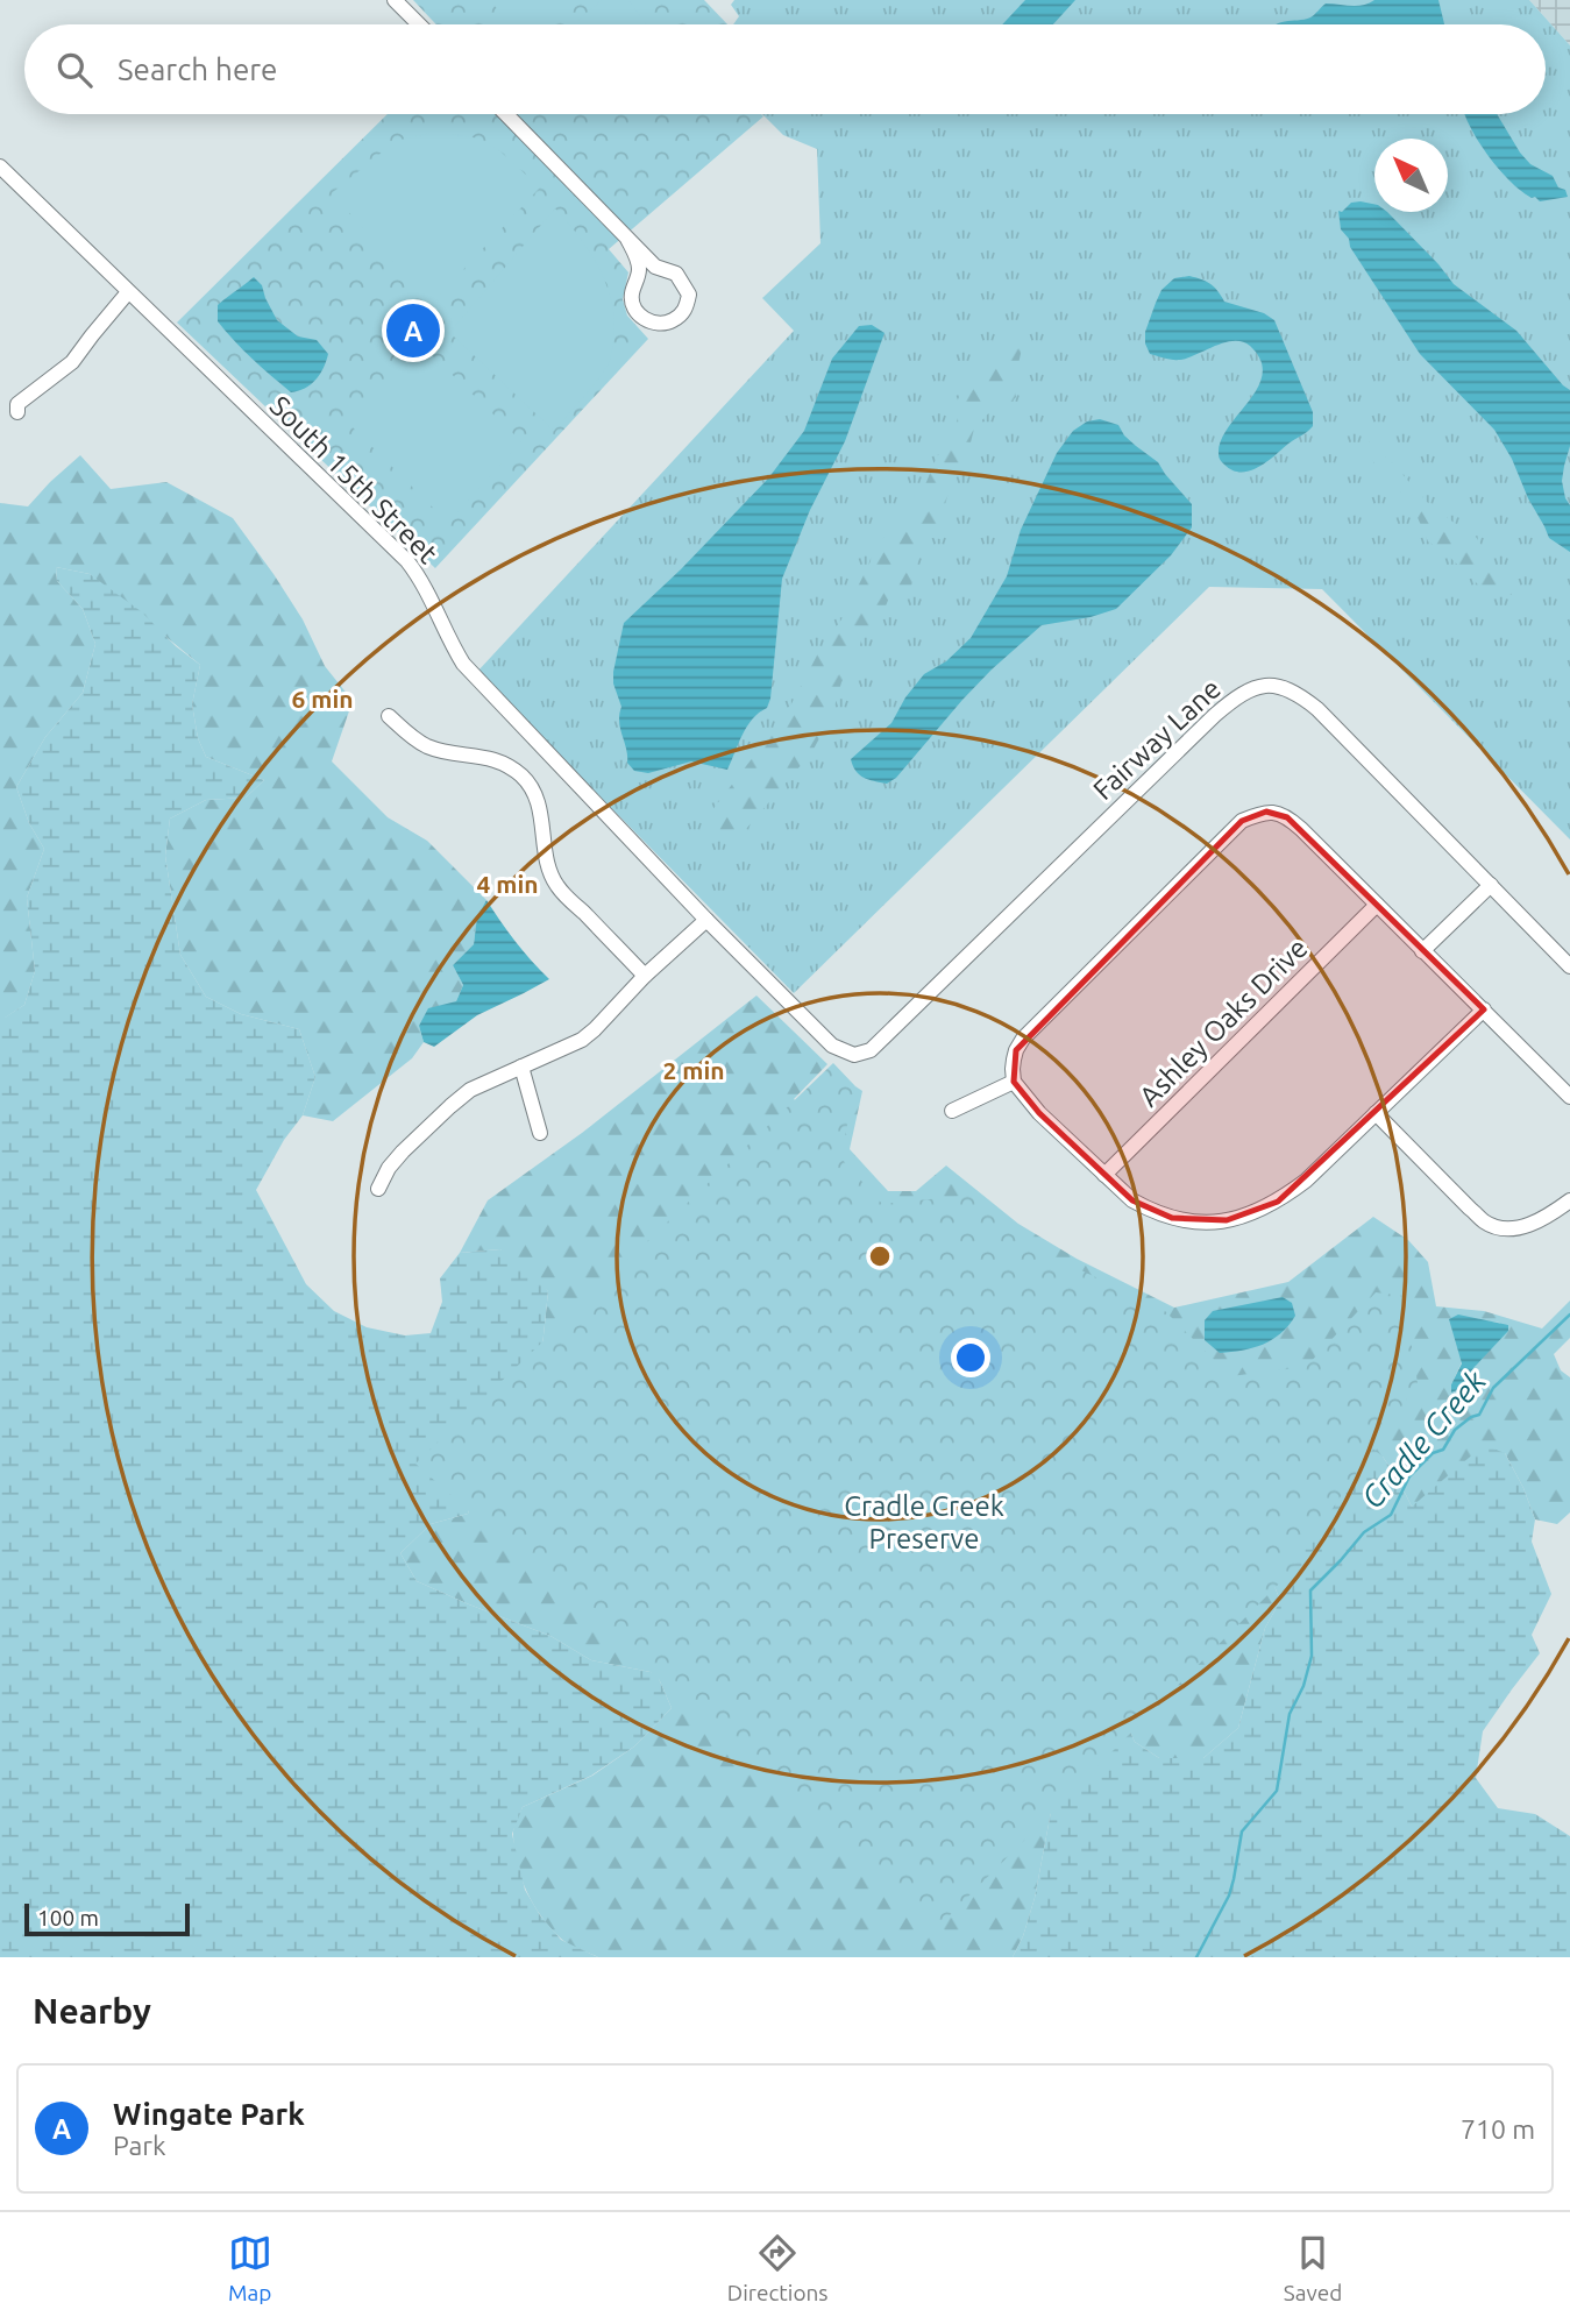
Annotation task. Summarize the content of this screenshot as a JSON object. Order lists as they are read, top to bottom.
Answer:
{
  "streets": {
    "street": ["South 15th Street", "Fairway Lane", "Ashley Oaks Drive"]
  },
  "crossings": [
    ["South 15th Street", "Fairway Lane"]
  ],
  "water": ["Cradle Creek"],
  "parks": ["Cradle Creek Preserve"],
  "scale_bar": "100 m",
  "north": "top left",
  "page": {
    "search": "Search here",
    "pins": "A",
    "scale": "100 m",
    "heading": "Nearby",
    "list": [
      {
        "mark": "A",
        "name": "Wingate Park",
        "note": "Park",
        "value": "710 m"
      }
    ],
    "nav": ["Map", "Directions", "Saved"]
  },
  "rings": ["6 min", "4 min", "2 min"]
}
